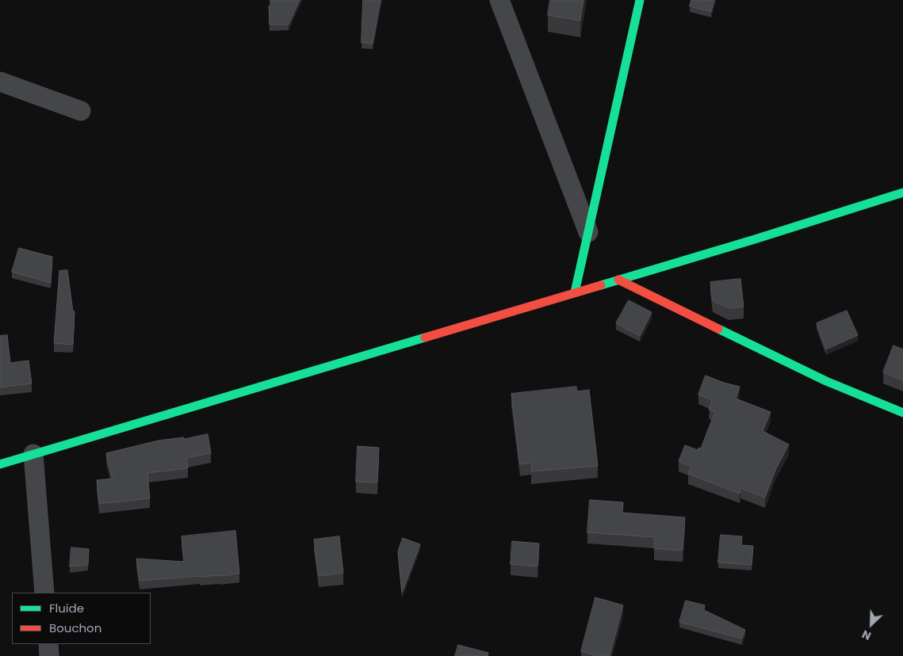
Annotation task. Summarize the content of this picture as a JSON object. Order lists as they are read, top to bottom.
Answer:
{
  "legend": ["Fluide", "Bouchon"],
  "north": "bottom left"
}
